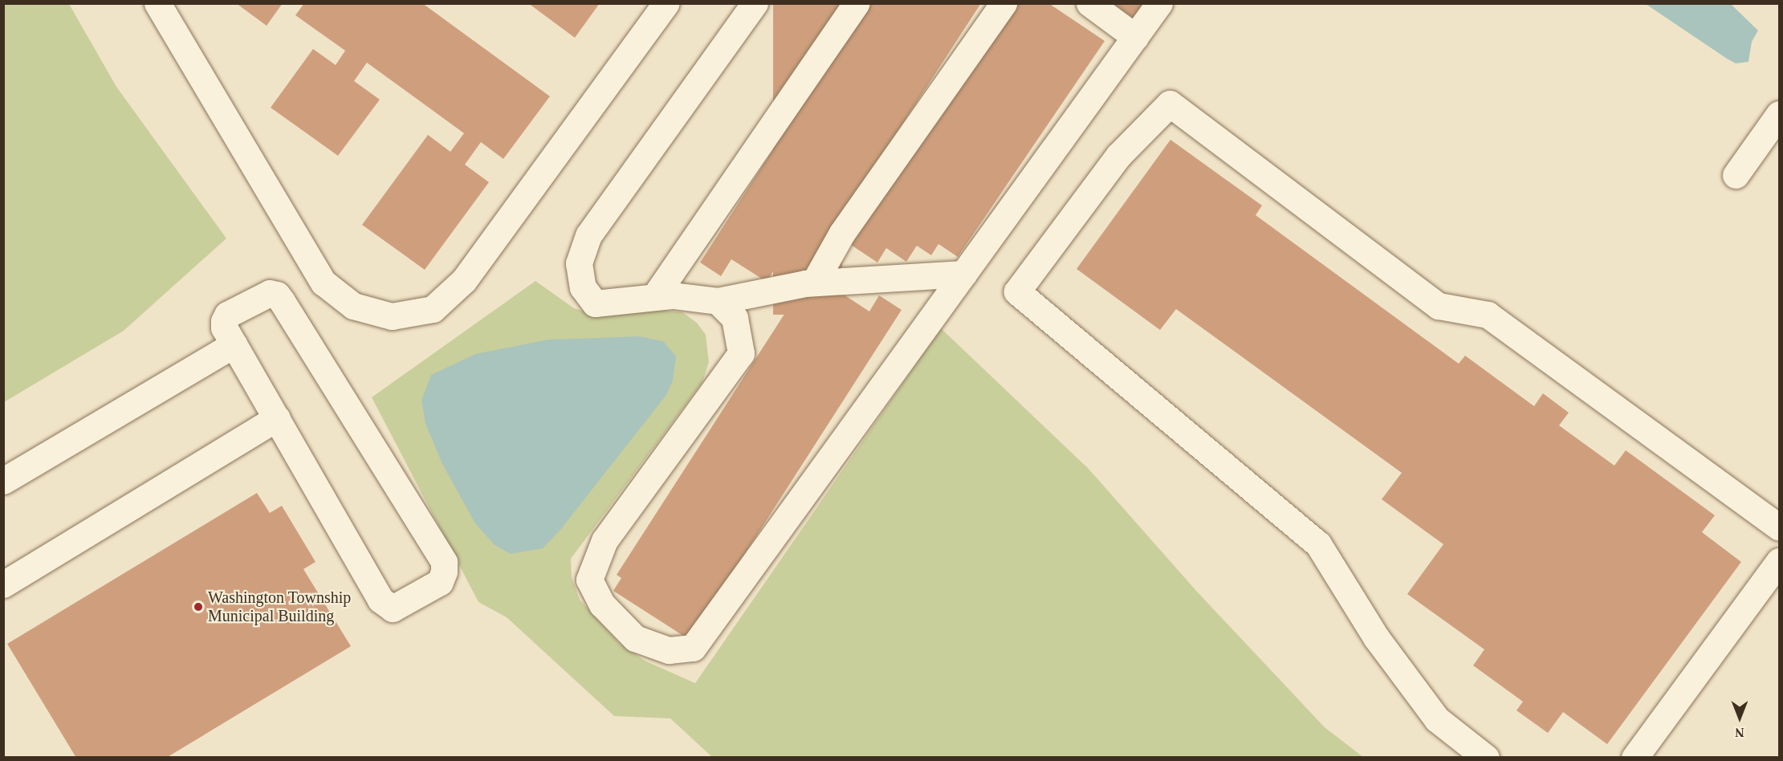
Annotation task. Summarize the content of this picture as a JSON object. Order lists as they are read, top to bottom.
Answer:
{
  "places": ["Washington Township Municipal Building"],
  "north": "bottom"
}
